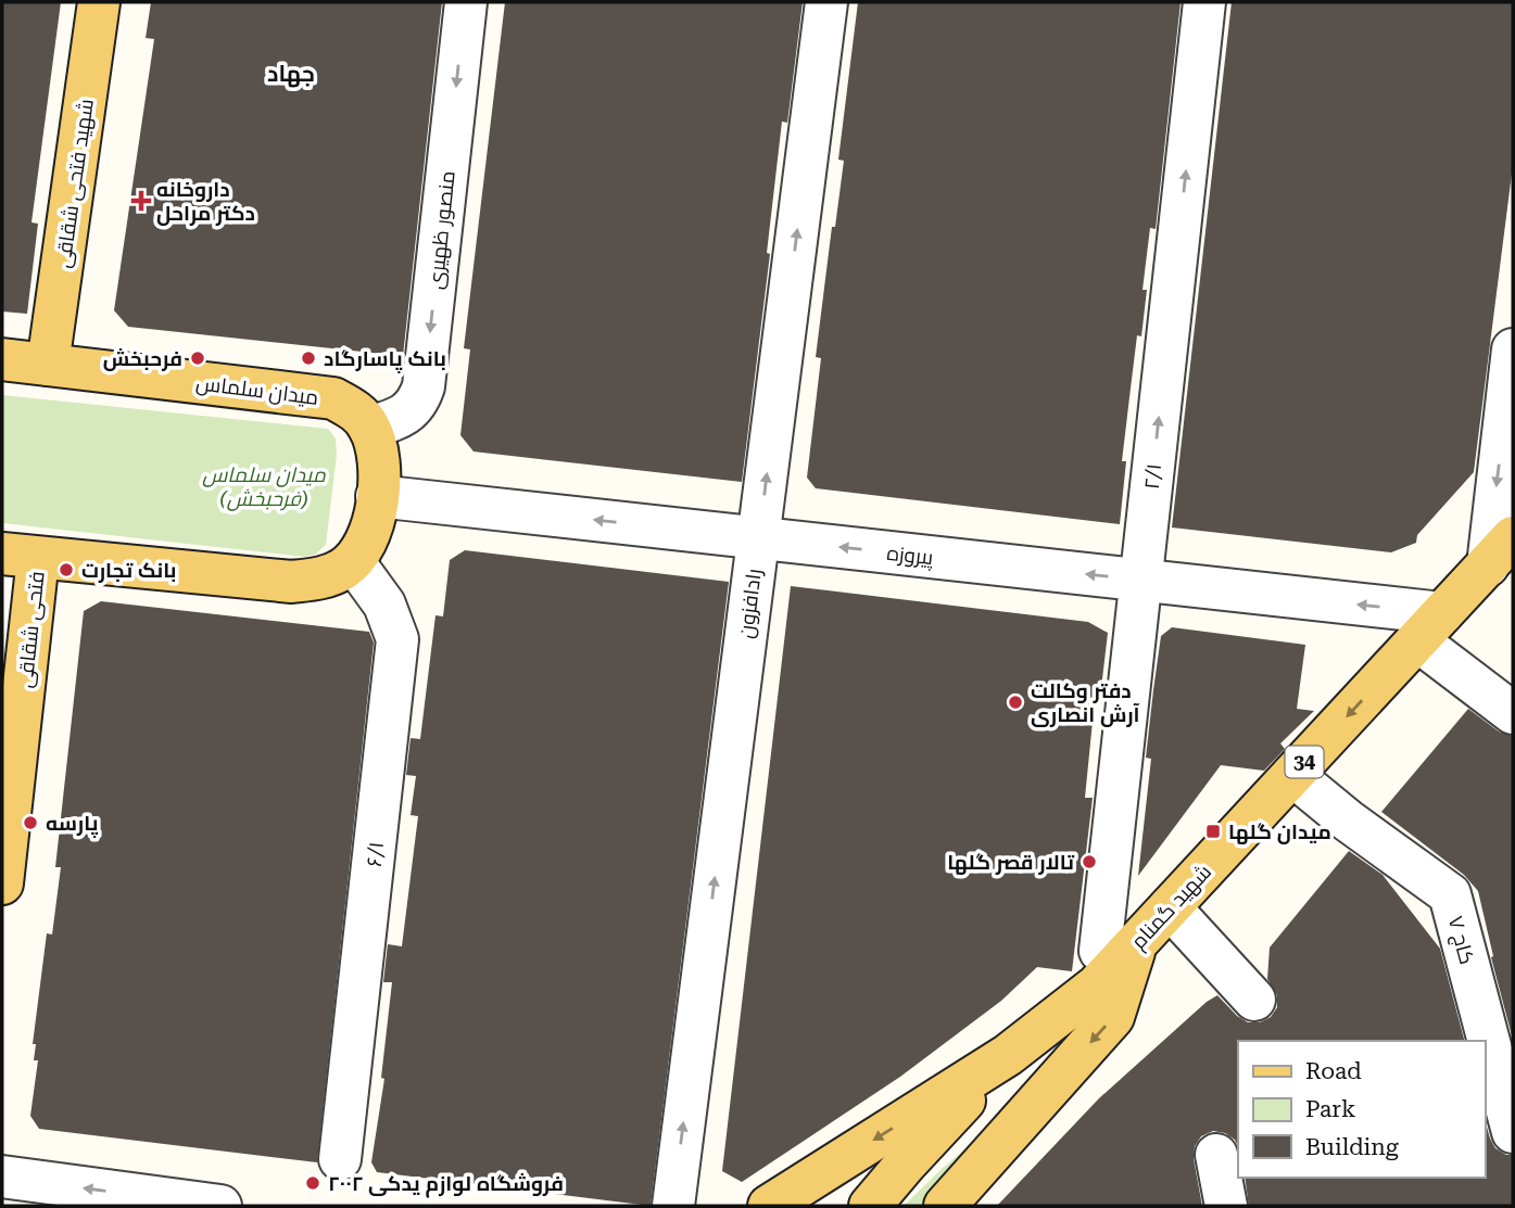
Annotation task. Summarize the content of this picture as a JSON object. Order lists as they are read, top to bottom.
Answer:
{
  "streets": {
    "main road": [
      "شهید فتحی شقاقی",
      "میدان سلماس",
      "فتحی شقاقی",
      "34",
      "شهید گمنام"
    ],
    "street": [
      "منصور ظهیری",
      "۲/۱",
      "پیروزه",
      "رادافزون",
      "۶/۱",
      "کاج ۷"
    ]
  },
  "crossings": [
    ["شهید فتحی شقاقی", "میدان سلماس"],
    ["منصور ظهیری", "میدان سلماس"],
    ["۲/۱", "پیروزه"],
    ["۲/۱", "شهید گمنام"],
    ["پیروزه", "رادافزون"],
    ["پیروزه", "شهید گمنام"],
    ["34", "شهید گمنام"],
    ["شهید گمنام", "کاج ۷"]
  ],
  "one_way": ["منصور ظهیری", "پیروزه", "رادافزون"],
  "districts": ["جهاد"],
  "parks": ["میدان سلماس (فرحبخش)"],
  "places": {
    "health": ["داروخانه دکتر مراحل"],
    "other": [
      "فرحبخش",
      "بانک پاسارگاد",
      "بانک تجارت",
      "دفتر وکالت آرش انصاری",
      "پارسه",
      "تالار قصر گلها",
      "فروشگاه لوازم یدکی ۲۰۰۲"
    ],
    "transit": ["میدان گلها"]
  },
  "legend": ["Road", "Park", "Building"]
}
